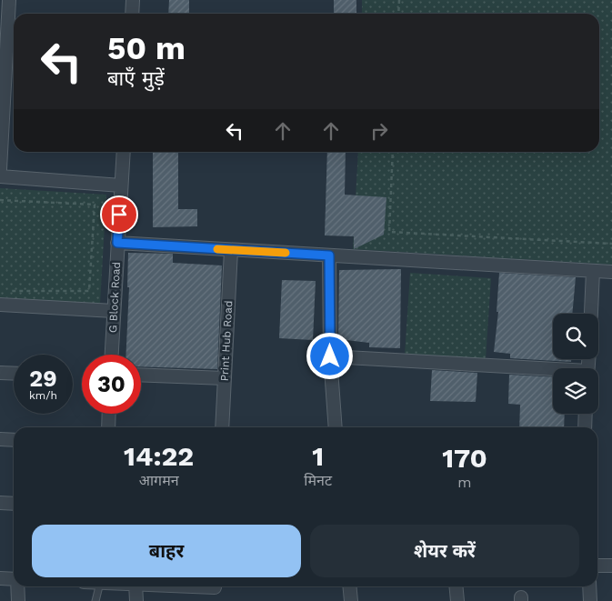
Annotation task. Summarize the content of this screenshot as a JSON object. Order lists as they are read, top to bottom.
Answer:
{
  "streets": {
    "street": ["G Block Road", "Print Hub Road"]
  },
  "page": {
    "turn": ["50 m", "बाएँ मुड़ें"],
    "speed": "29 km/h",
    "limit": "30",
    "eta": [
      "14:22",
      "आगमन",
      "1",
      "मिनट",
      "170",
      "m"
    ],
    "buttons": ["बाहर", "शेयर करें"]
  }
}
